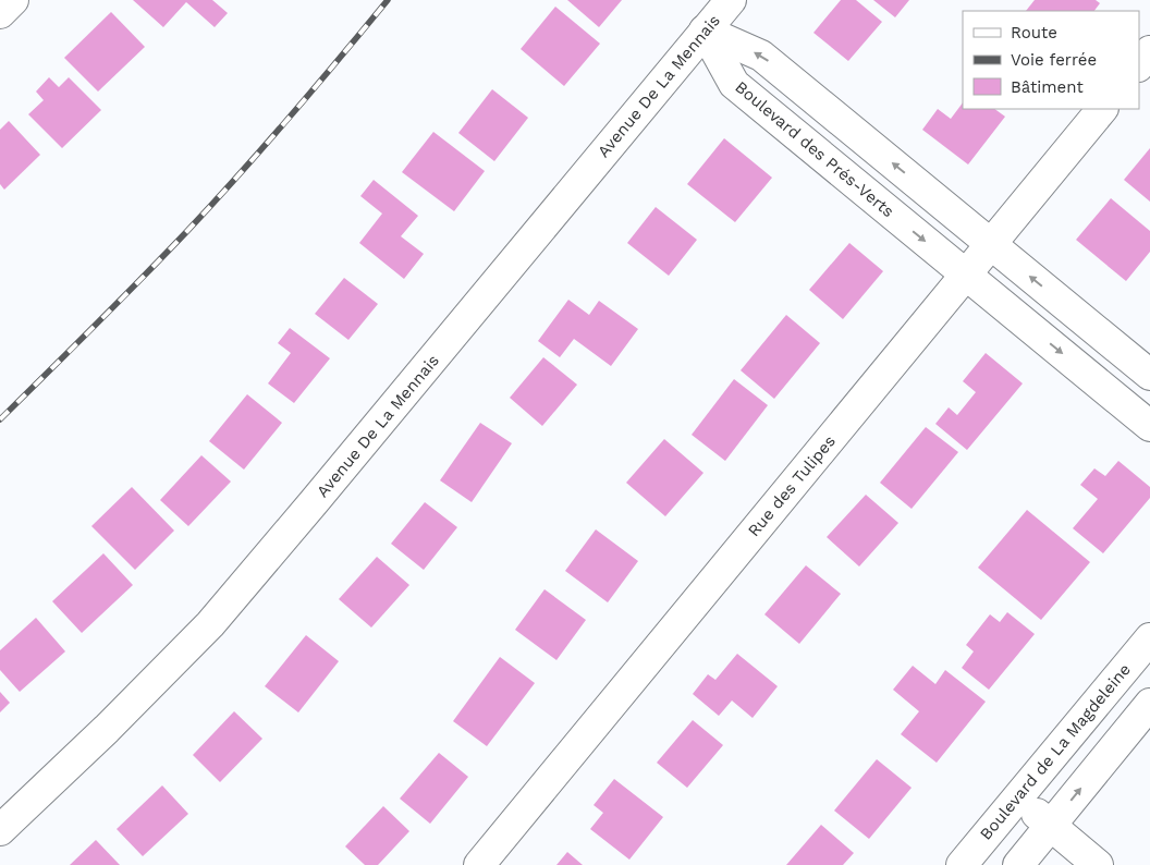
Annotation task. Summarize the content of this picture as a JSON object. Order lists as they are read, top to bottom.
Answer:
{
  "streets": {
    "street": [
      "Avenue De La Mennais",
      "Boulevard des Prés-Verts",
      "Rue des Tulipes",
      "Boulevard de La Magdeleine"
    ]
  },
  "crossings": [
    ["Avenue De La Mennais", "Boulevard des Prés-Verts"],
    ["Boulevard des Prés-Verts", "Rue des Tulipes"]
  ],
  "legend": ["Route", "Voie ferrée", "Bâtiment"]
}
